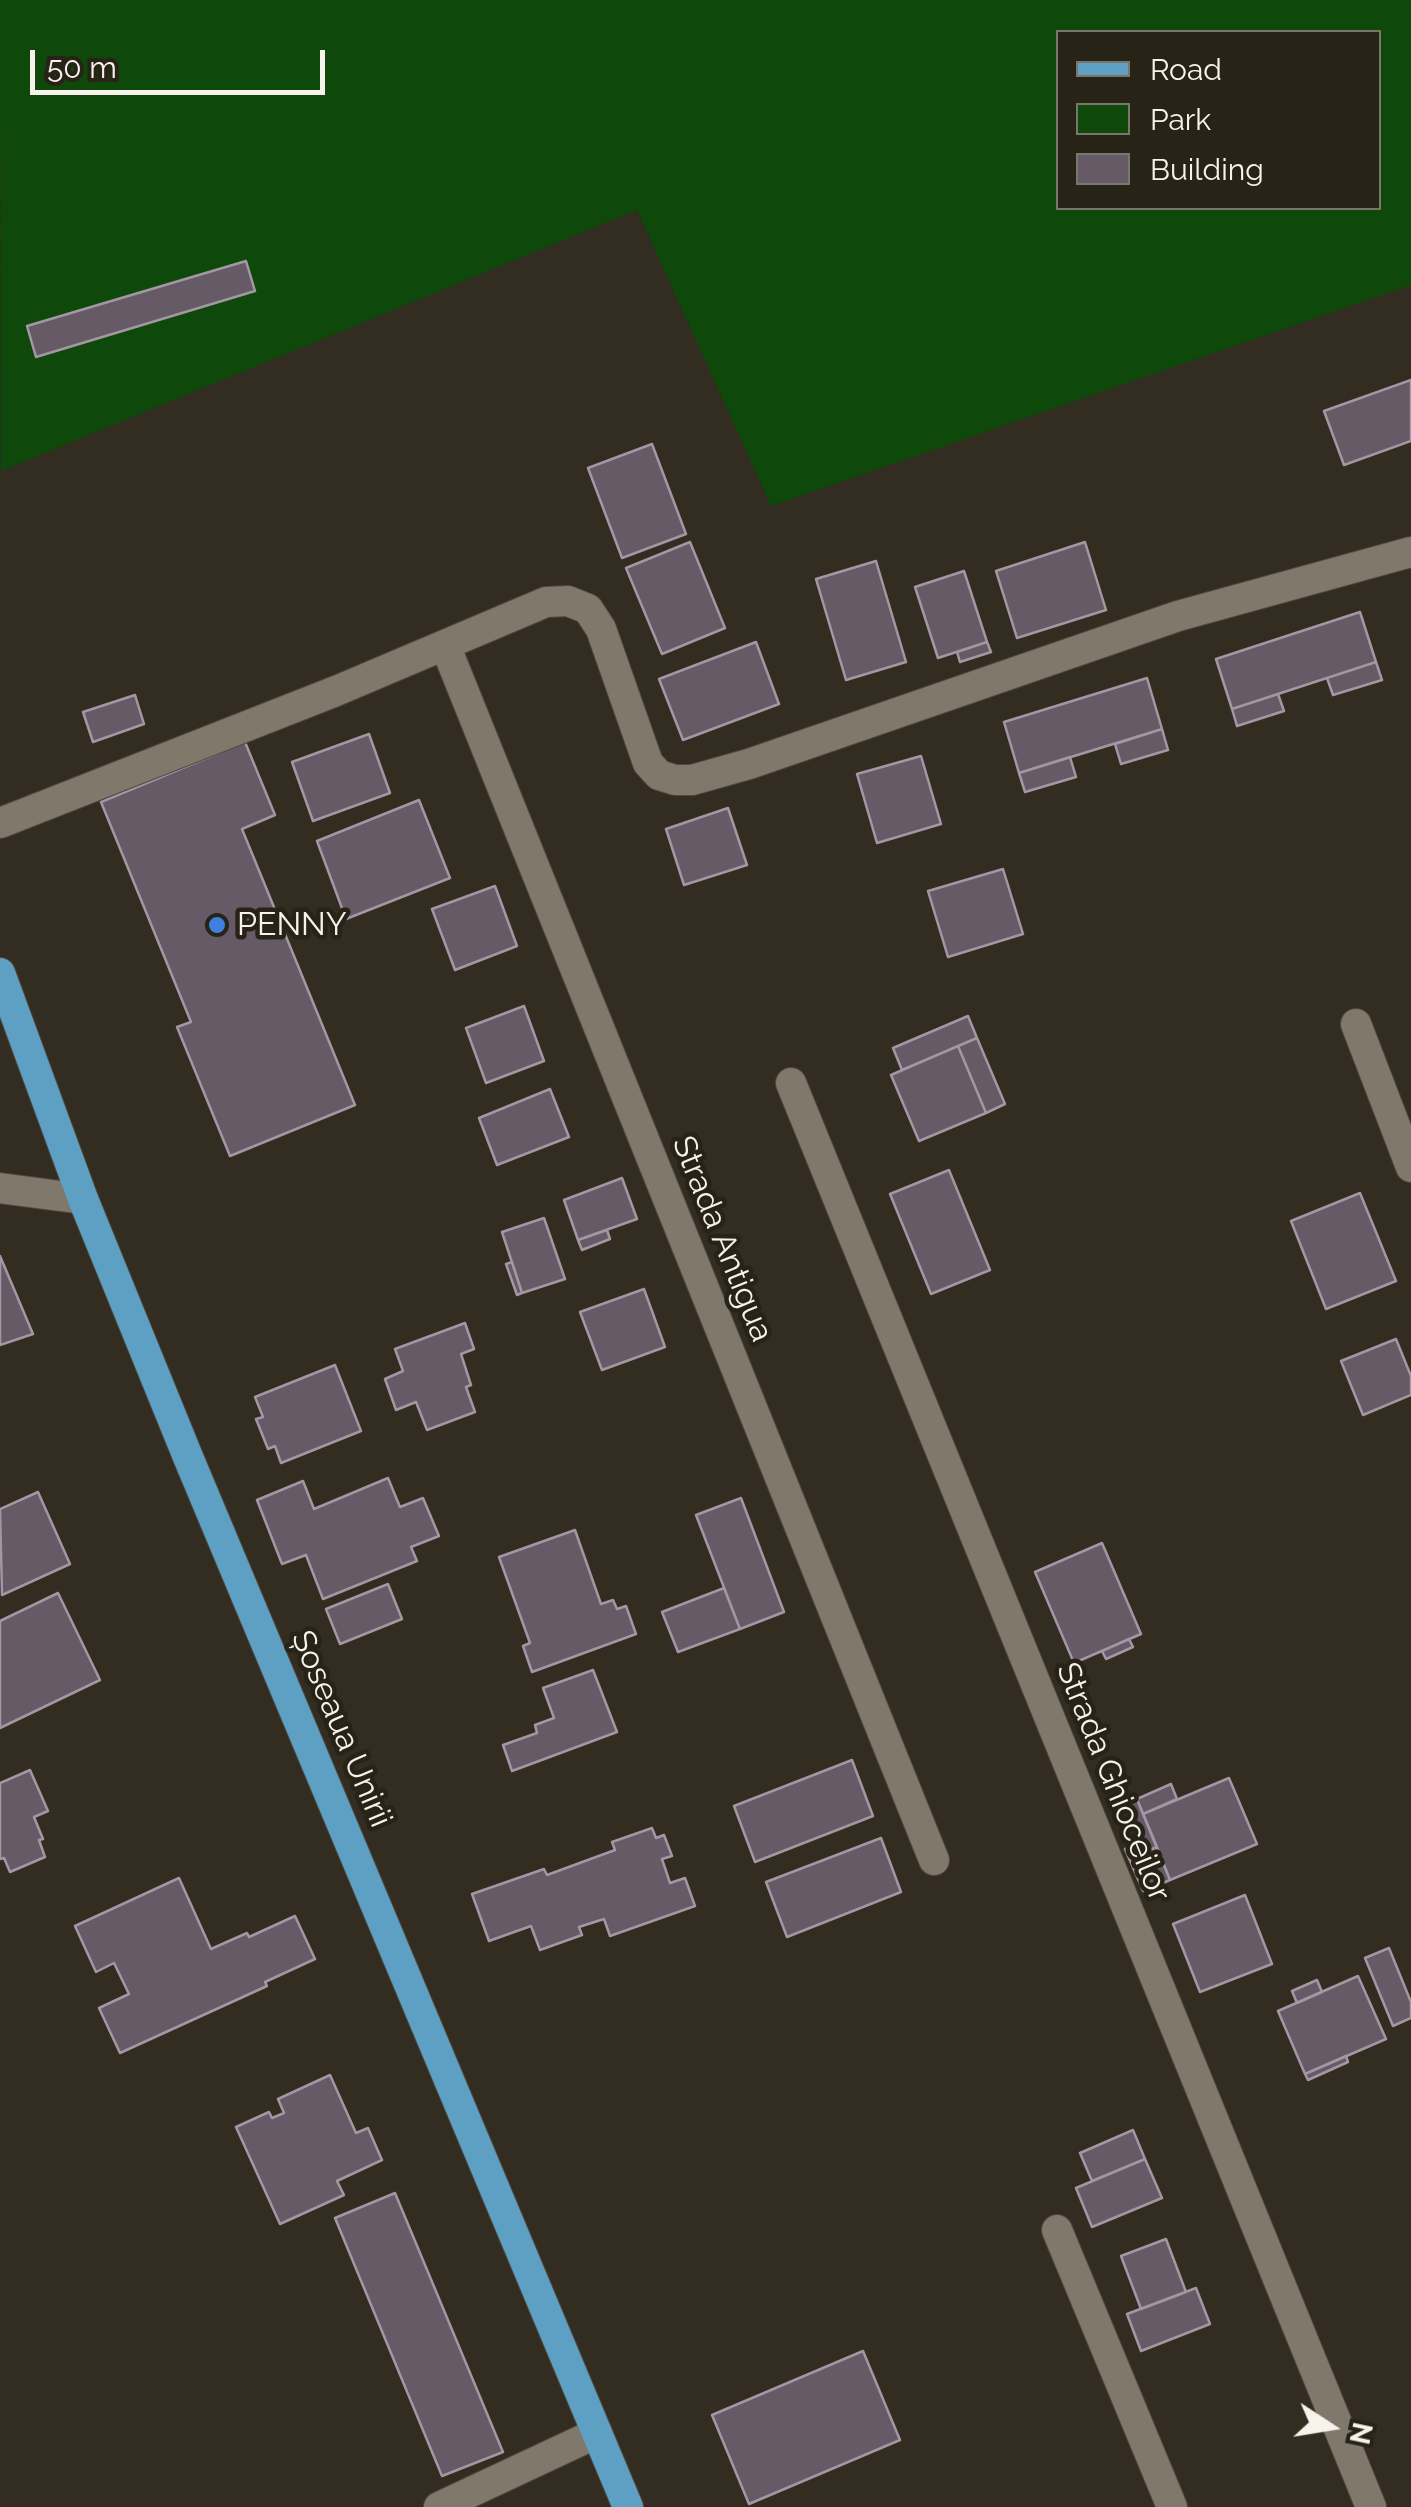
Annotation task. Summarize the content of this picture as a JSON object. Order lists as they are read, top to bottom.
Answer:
{
  "streets": {
    "main road": ["Șoseaua Unirii"],
    "street": ["Strada Antigua", "Strada Ghioceilor"]
  },
  "places": ["PENNY"],
  "legend": ["Road", "Park", "Building"],
  "scale_bar": "50 m",
  "north": "right"
}
